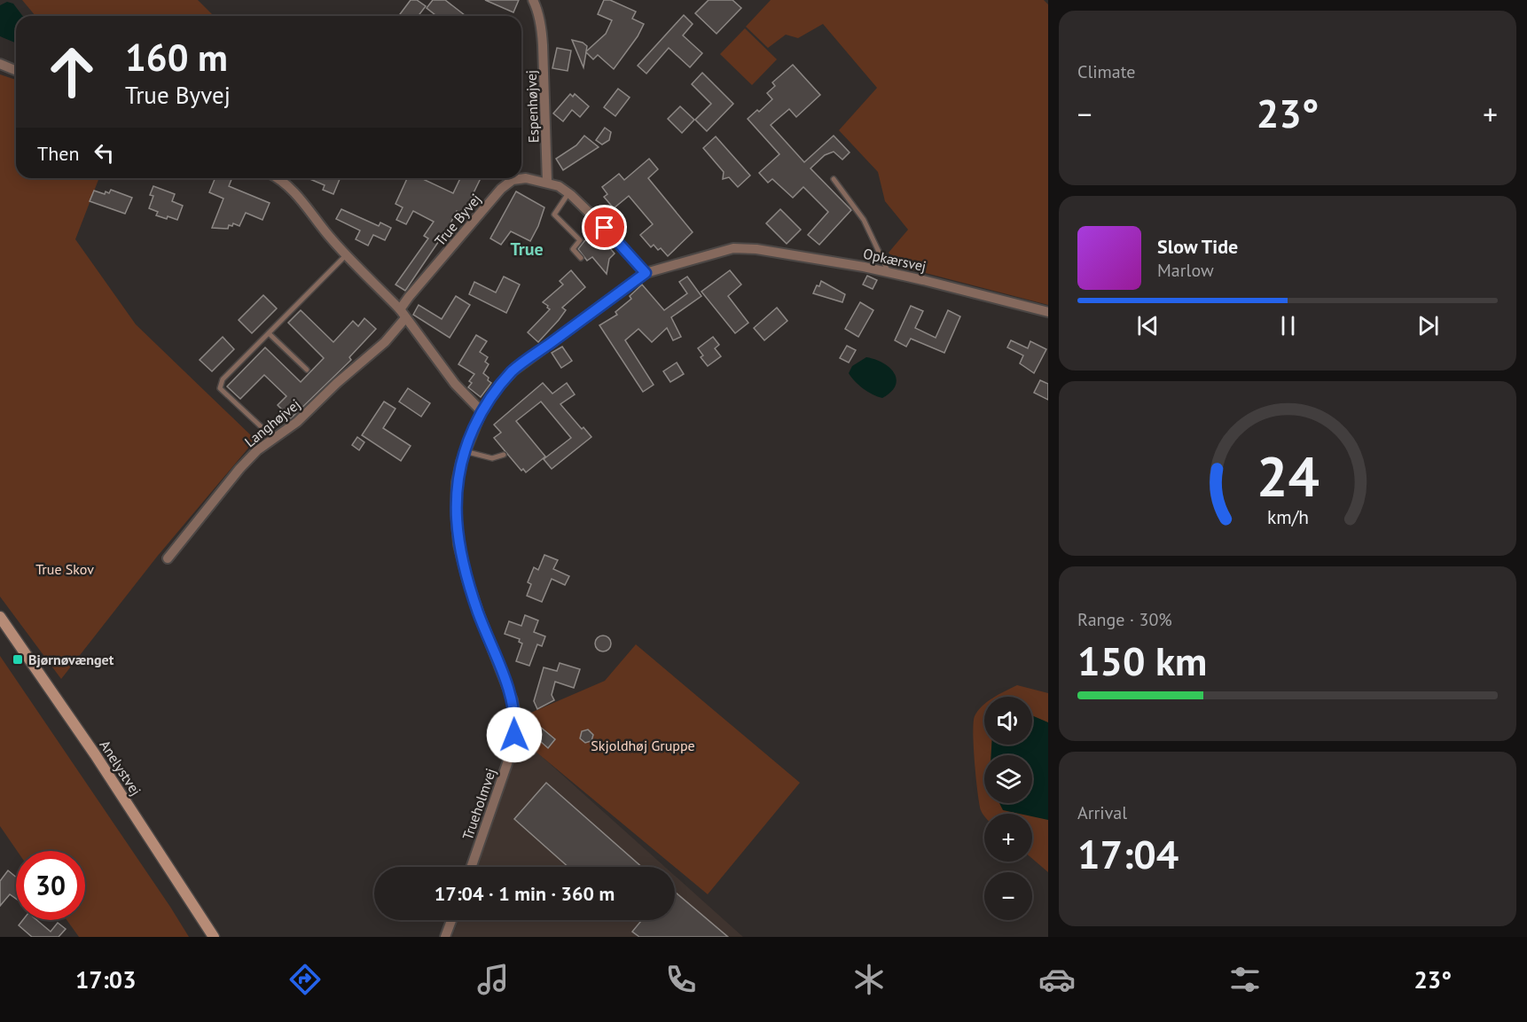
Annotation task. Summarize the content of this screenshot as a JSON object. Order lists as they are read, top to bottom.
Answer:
{
  "streets": {
    "street": [
      "Espenhøjvej",
      "True Byvej",
      "Opkærsvej",
      "Langhøjvej",
      "Anelystvej",
      "Trueholmvej"
    ]
  },
  "crossings": [
    ["Espenhøjvej", "True Byvej"],
    ["True Byvej", "Opkærsvej"],
    ["True Byvej", "Langhøjvej"]
  ],
  "districts": ["True"],
  "parks": ["True Skov", "Skjoldhøj Gruppe"],
  "places": {
    "transit": ["Bjørnøvænget"]
  },
  "page": {
    "tile": [
      "Climate",
      ["Range · 30%", "150 km"],
      ["Arrival", "17:04"]
    ],
    "turn": ["160 m", "True Byvej"],
    "heat": ["−", "23°", "+"],
    "then": "Then",
    "song": ["Slow Tide", "Marlow"],
    "map_buttons": ["+", "−"],
    "limit": "30",
    "trip": "17:04 · 1 min · 360 m",
    "tabs": ["17:03", "23°"],
    "gauge": ["24", "km/h"]
  }
}
